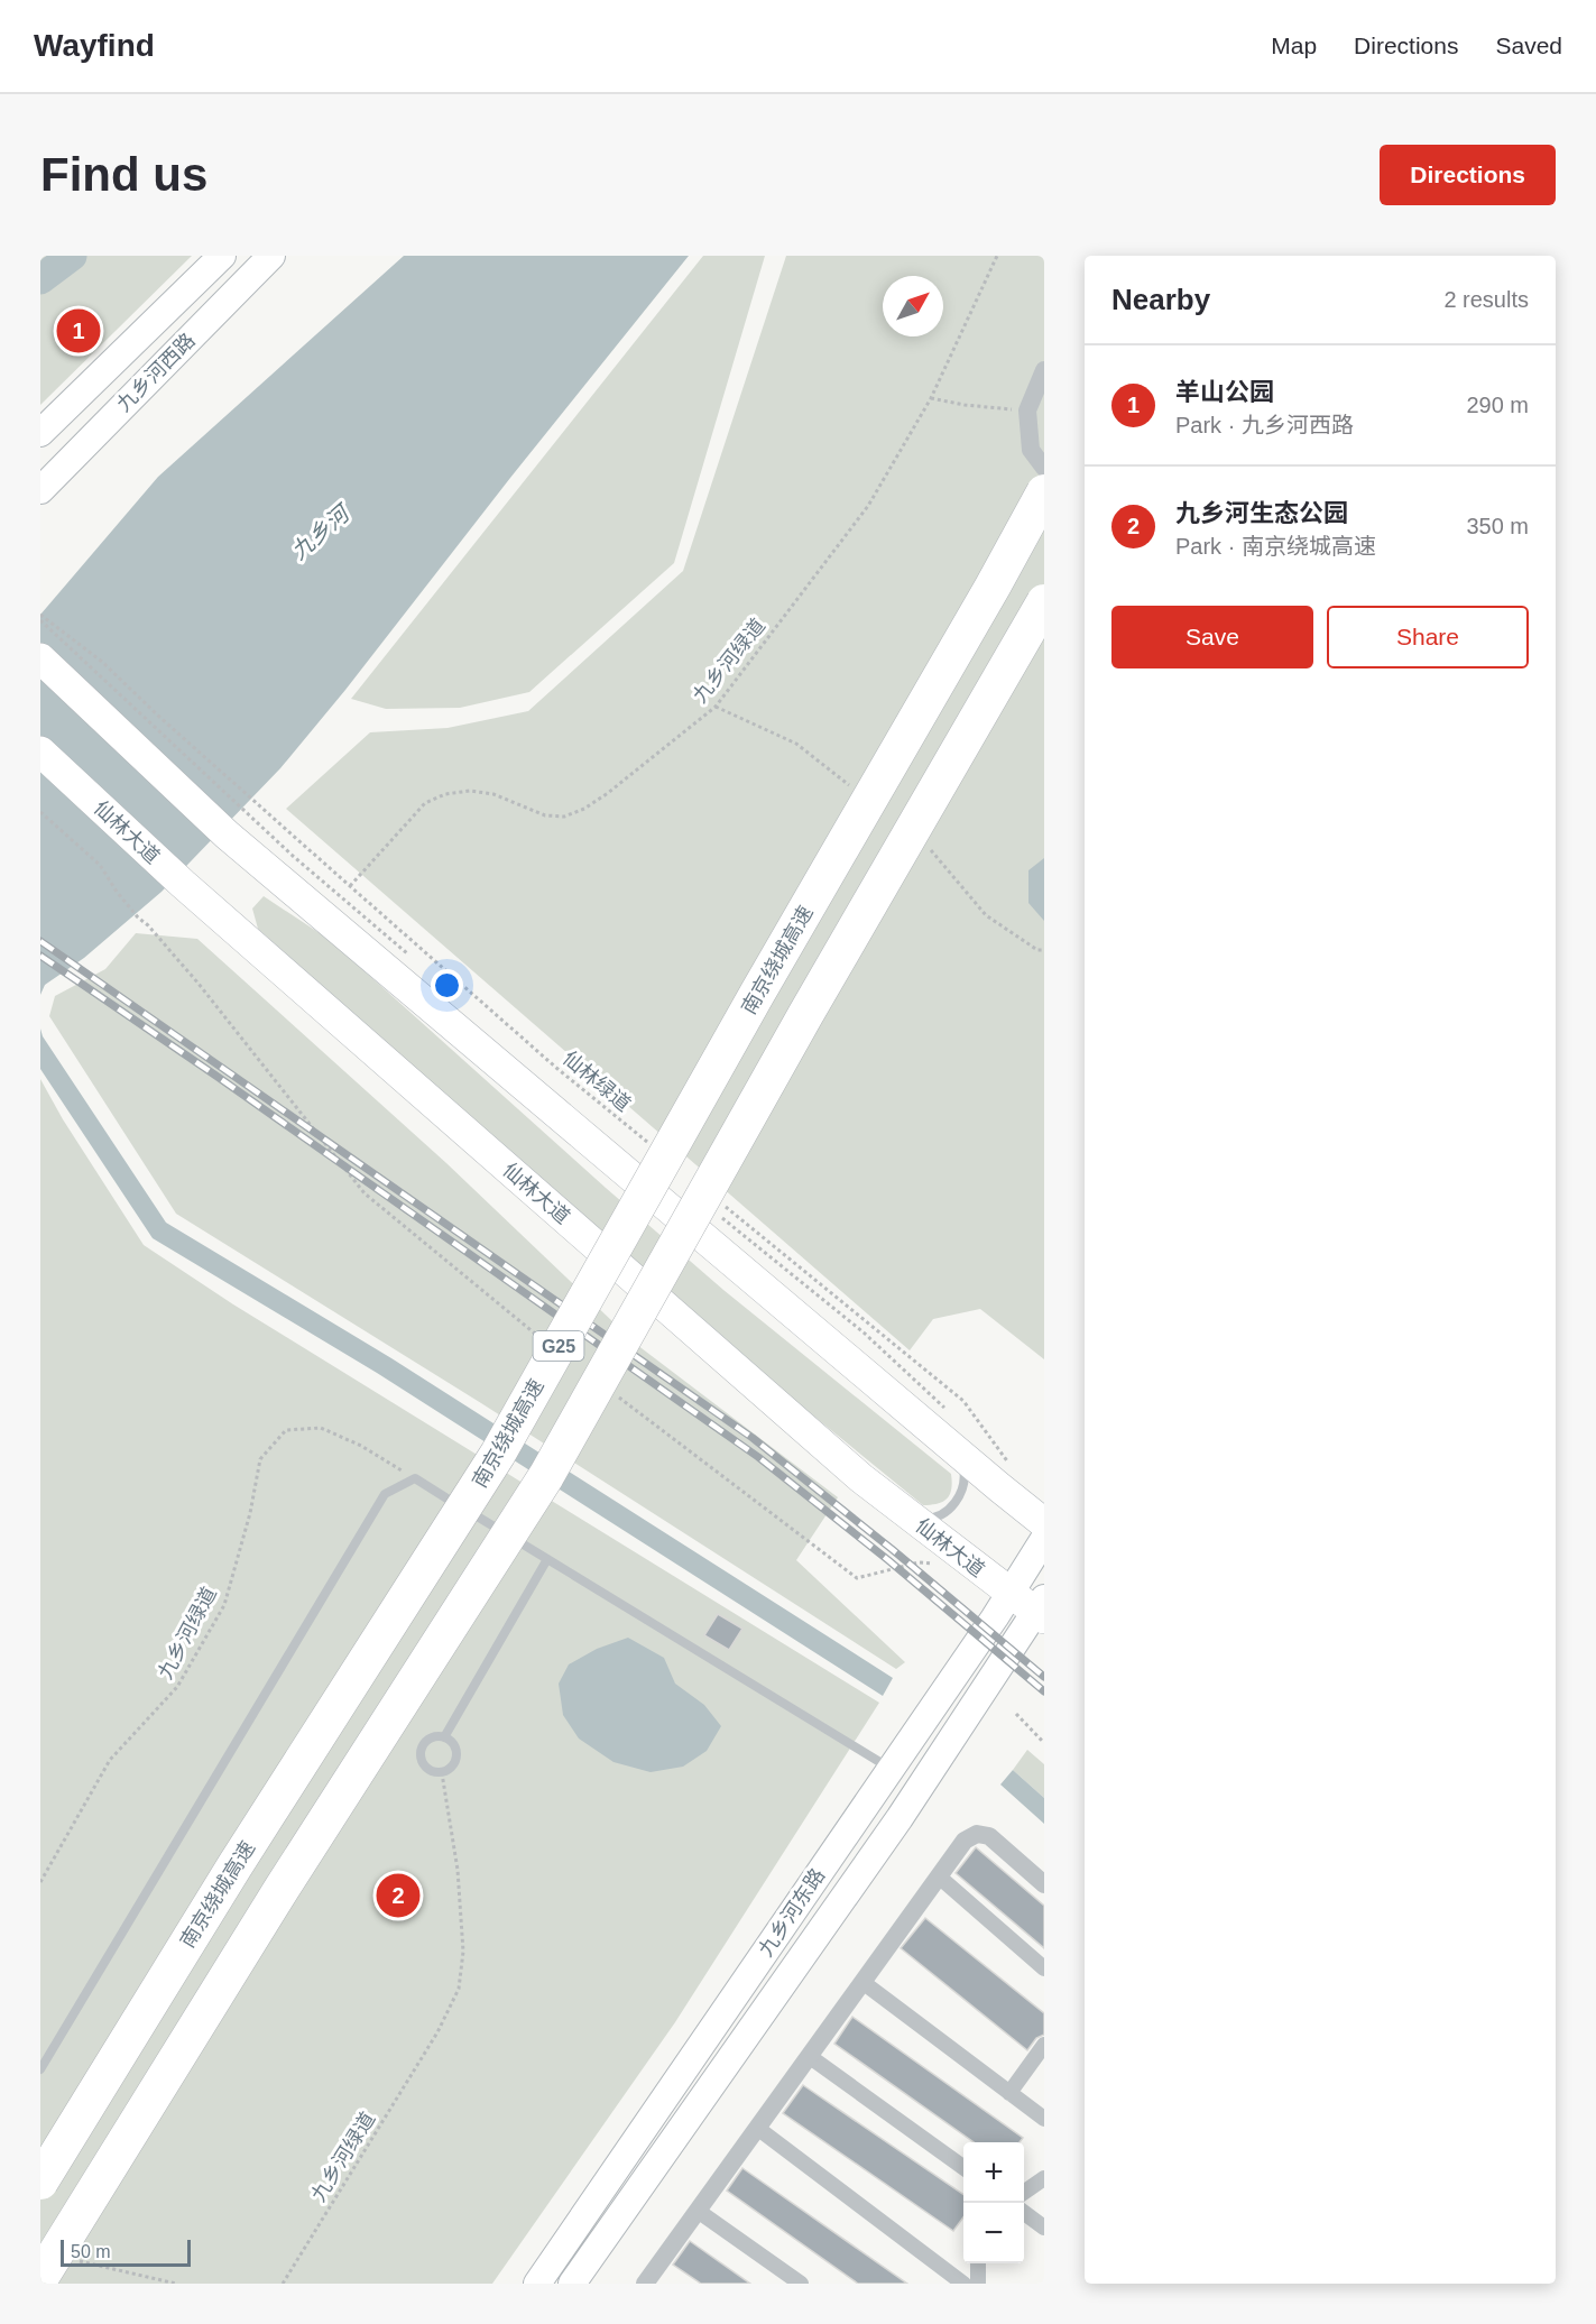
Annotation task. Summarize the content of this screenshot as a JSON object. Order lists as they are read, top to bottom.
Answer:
{
  "streets": {
    "highway": ["南京绕城高速", "G25"],
    "main road": ["九乡河西路", "仙林大道", "九乡河东路"],
    "path": ["九乡河绿道", "仙林绿道"]
  },
  "crossings": [
    ["九乡河绿道", "仙林绿道"],
    ["仙林大道", "九乡河东路"]
  ],
  "water": ["九乡河"],
  "scale_bar": "50 m",
  "north": "top right",
  "page": {
    "header": "Wayfind",
    "nav": ["Map", "Directions", "Saved"],
    "buttons": [
      "Directions",
      ["Save", "Share"]
    ],
    "title": "Find us",
    "heading": ["Nearby", "2 results"],
    "pins": ["1", "2"],
    "list": [
      {
        "mark": "1",
        "name": "羊山公园",
        "note": "Park · 九乡河西路",
        "value": "290 m"
      },
      {
        "mark": "2",
        "name": "九乡河生态公园",
        "note": "Park · 南京绕城高速",
        "value": "350 m"
      }
    ],
    "map_buttons": ["+", "−"],
    "scale": "50 m"
  }
}
